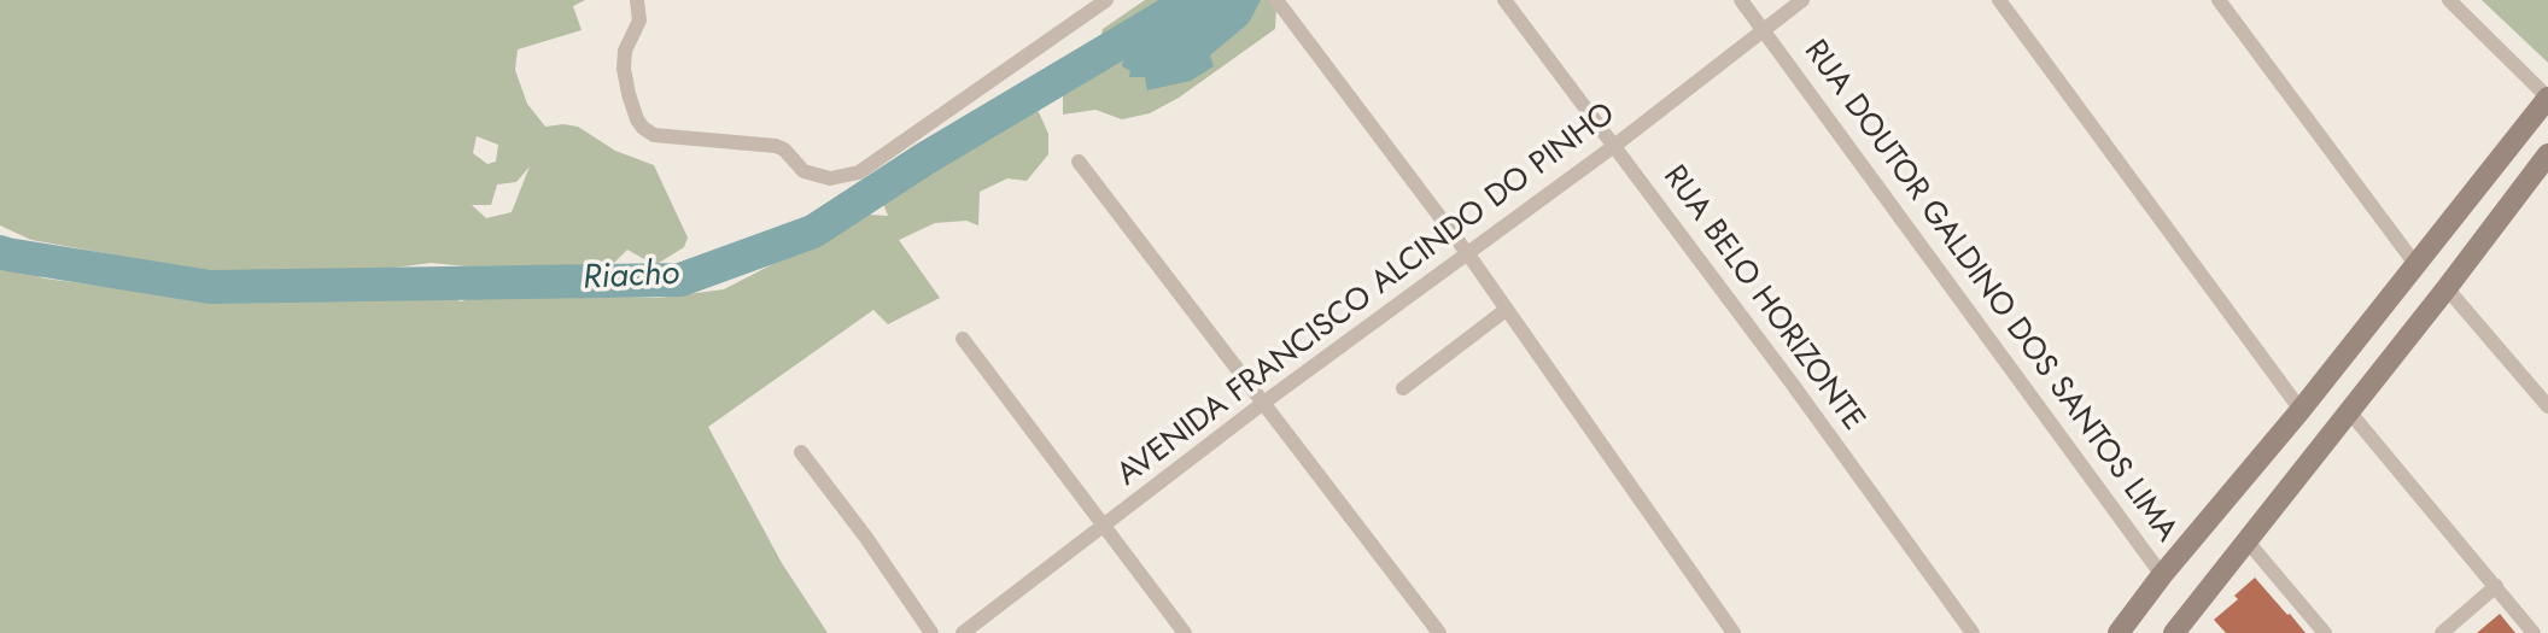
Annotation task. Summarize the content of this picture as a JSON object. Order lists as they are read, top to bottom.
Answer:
{
  "streets": {
    "street": ["RUA DOUTOR GALDINO DOS SANTOS LIMA", "AVENIDA FRANCISCO ALCINDO DO PINHO", "RUA BELO HORIZONTE"]
  },
  "crossings": [
    ["RUA DOUTOR GALDINO DOS SANTOS LIMA", "AVENIDA FRANCISCO ALCINDO DO PINHO"],
    ["AVENIDA FRANCISCO ALCINDO DO PINHO", "RUA BELO HORIZONTE"]
  ],
  "water": ["Riacho"]
}
